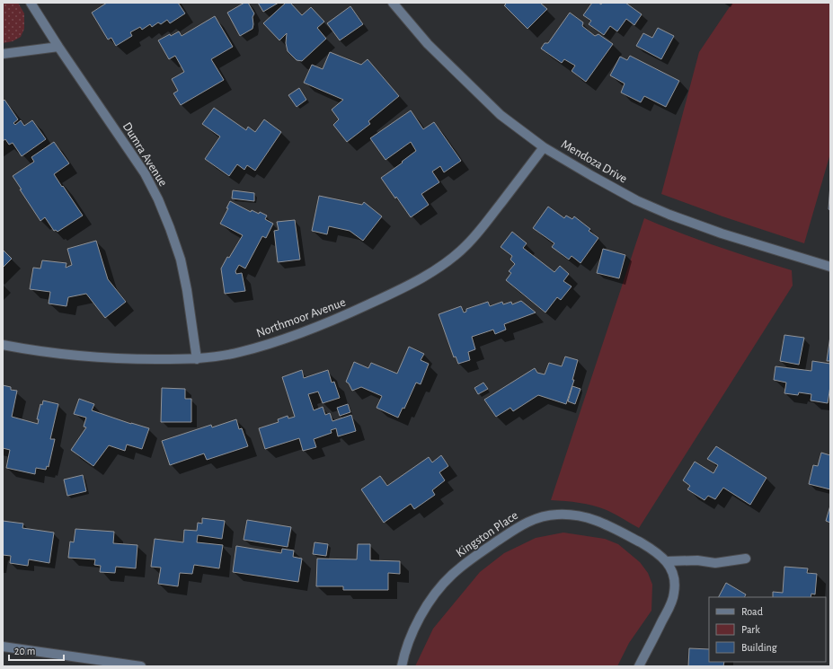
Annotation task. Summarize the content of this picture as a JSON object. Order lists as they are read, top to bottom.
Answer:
{
  "streets": {
    "street": [
      "Dumra Avenue",
      "Mendoza Drive",
      "Northmoor Avenue",
      "Kingston Place"
    ]
  },
  "crossings": [
    ["Dumra Avenue", "Northmoor Avenue"],
    ["Mendoza Drive", "Northmoor Avenue"]
  ],
  "legend": ["Road", "Park", "Building"],
  "scale_bar": "20 m"
}
